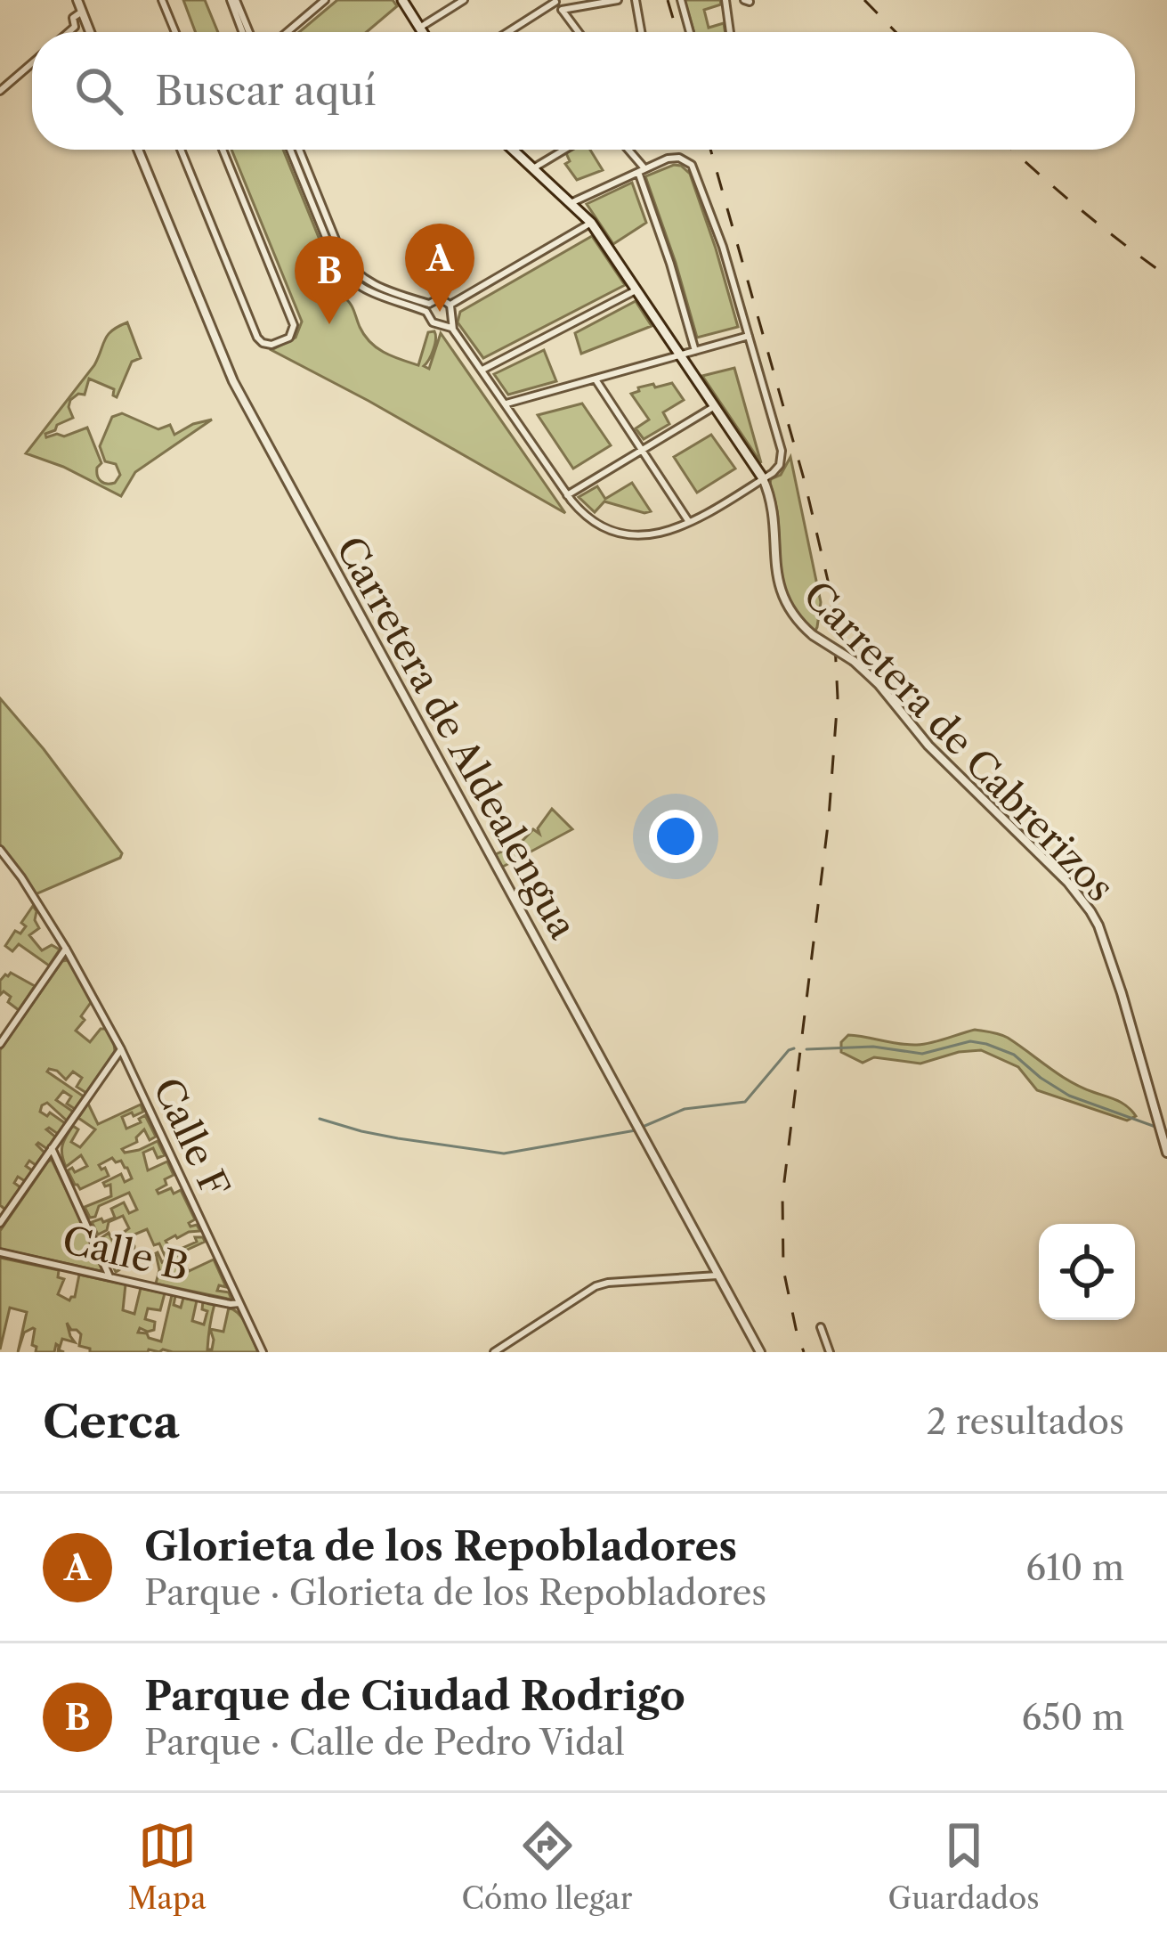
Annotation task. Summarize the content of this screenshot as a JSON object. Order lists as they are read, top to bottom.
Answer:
{
  "streets": {
    "street": [
      "Carretera de Aldealengua",
      "Carretera de Cabrerizos",
      "Calle F",
      "Calle B"
    ]
  },
  "crossings": [
    ["Calle F", "Calle B"]
  ],
  "page": {
    "search": "Buscar aquí",
    "pins": ["A", "B"],
    "heading": ["Cerca", "2 resultados"],
    "list": [
      {
        "mark": "A",
        "name": "Glorieta de los Repobladores",
        "note": "Parque · Glorieta de los Repobladores",
        "value": "610 m"
      },
      {
        "mark": "B",
        "name": "Parque de Ciudad Rodrigo",
        "note": "Parque · Calle de Pedro Vidal",
        "value": "650 m"
      }
    ],
    "nav": ["Mapa", "Cómo llegar", "Guardados"]
  }
}
